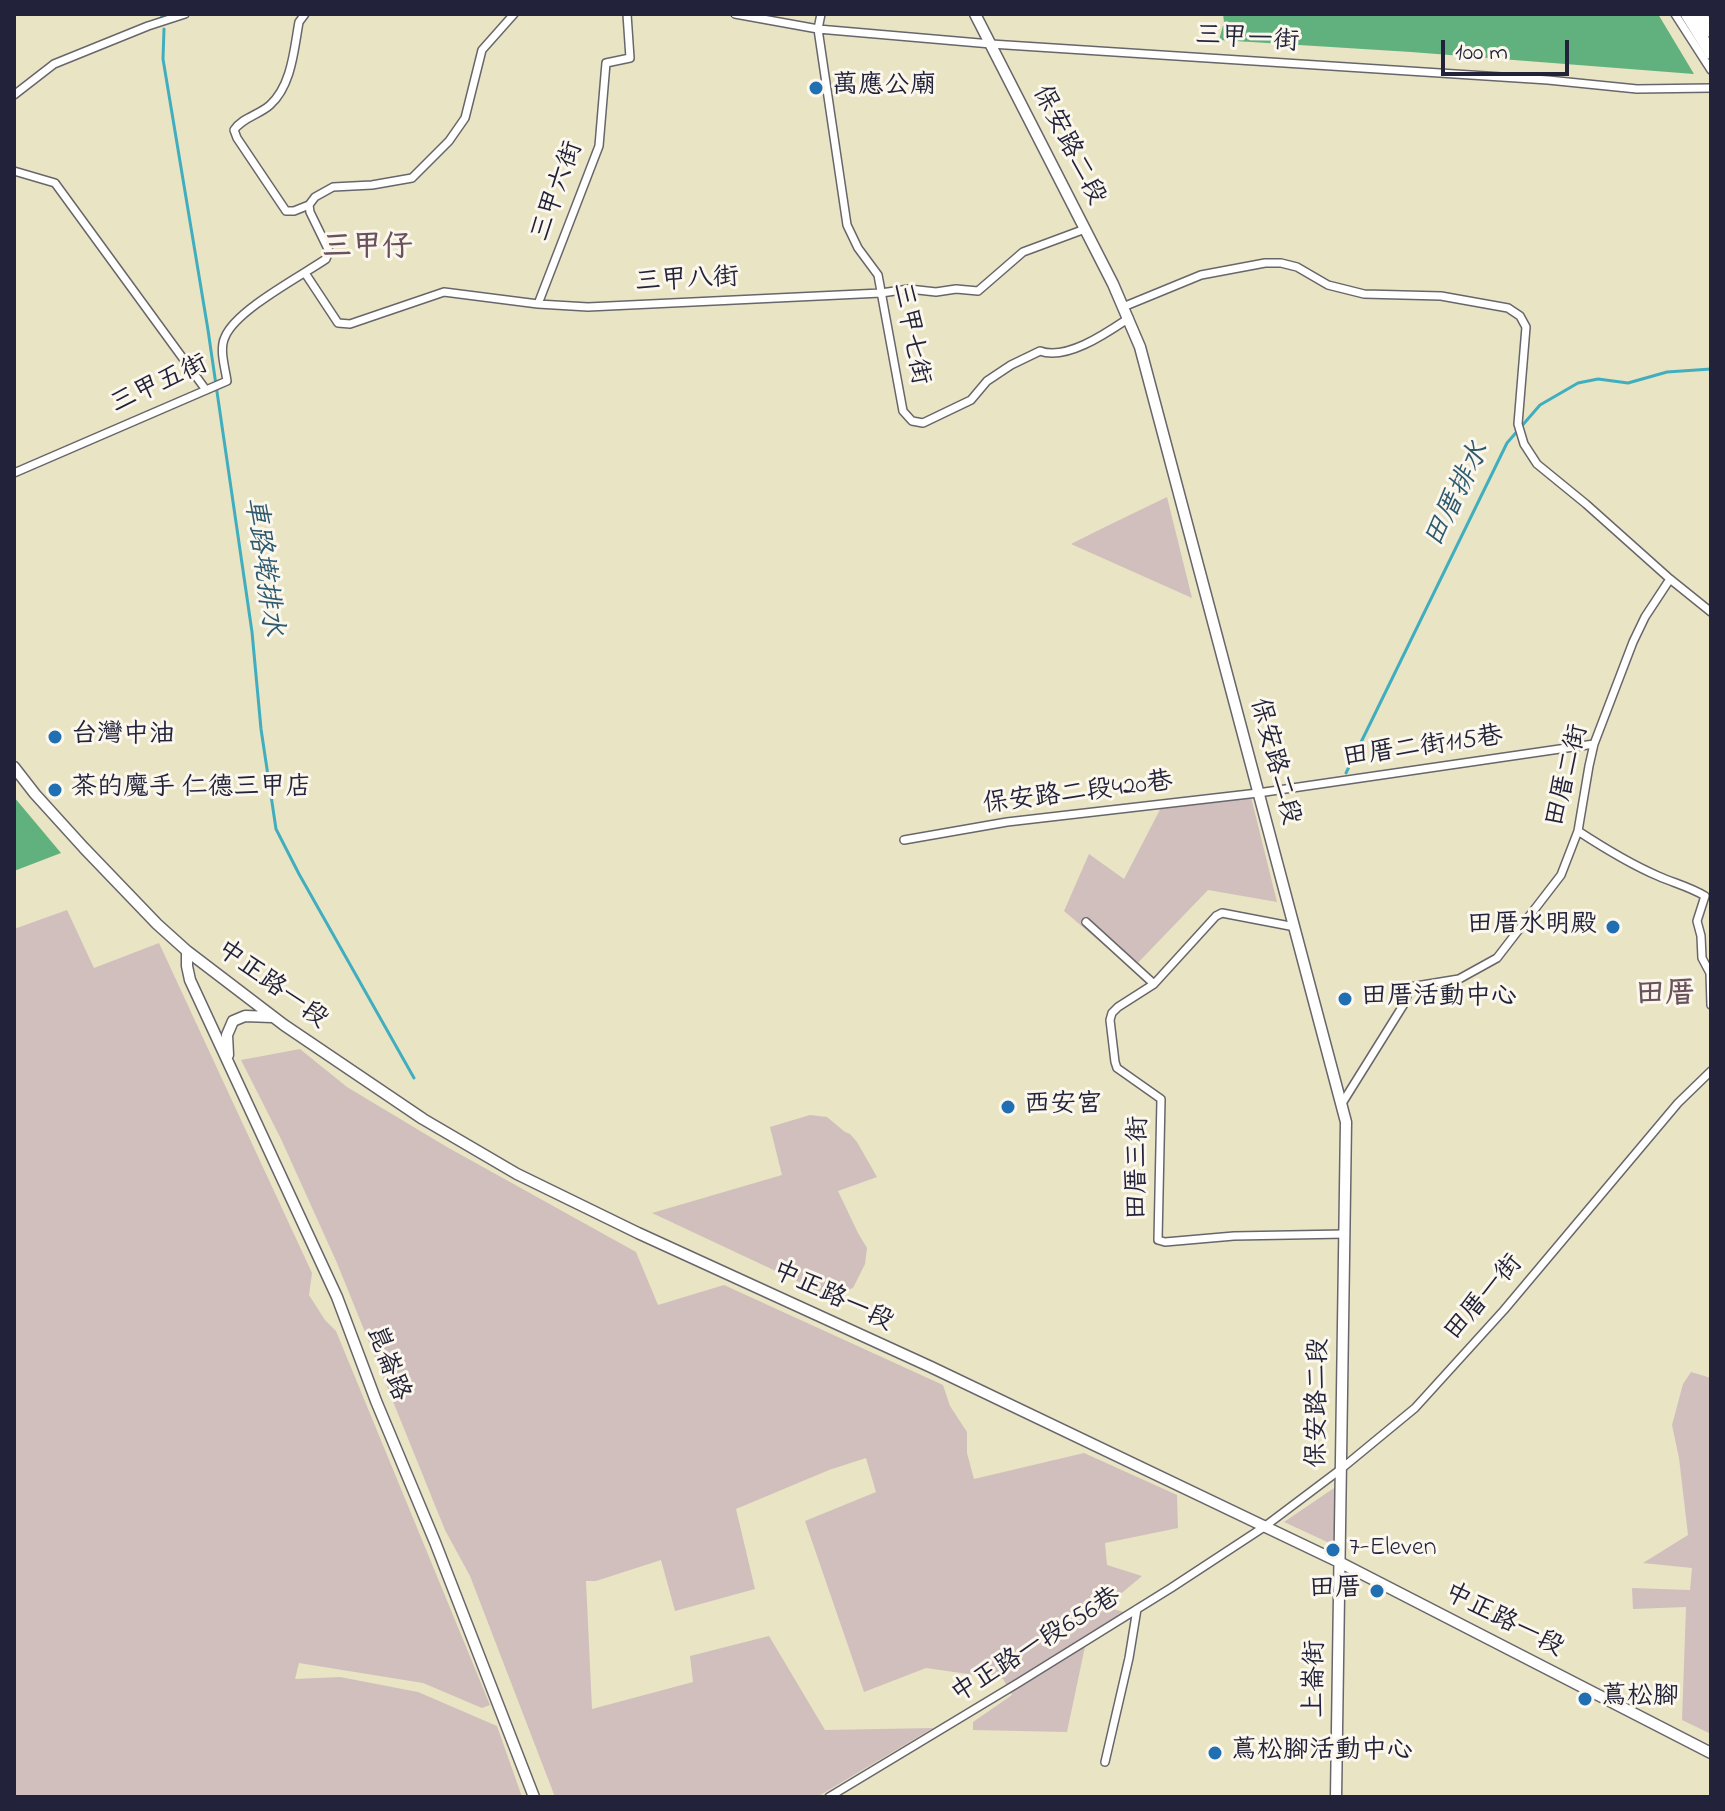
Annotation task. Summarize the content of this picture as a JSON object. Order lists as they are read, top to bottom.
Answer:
{
  "streets": {
    "street": [
      "三甲一街",
      "保安路二段",
      "三甲六街",
      "三甲八街",
      "三甲七街",
      "三甲五街",
      "田厝二街115巷",
      "田厝二街",
      "保安路二段420巷",
      "中正路一段",
      "田厝三街",
      "田厝一街",
      "崑崙路",
      "中正路一段656巷",
      "上崙街"
    ]
  },
  "crossings": [
    ["三甲一街", "保安路二段"],
    ["三甲一街", "三甲七街"],
    ["保安路二段", "三甲八街"],
    ["保安路二段", "三甲七街"],
    ["保安路二段", "田厝二街115巷"],
    ["保安路二段", "田厝二街"],
    ["保安路二段", "保安路二段420巷"],
    ["保安路二段", "中正路一段"],
    ["保安路二段", "田厝三街"],
    ["保安路二段", "田厝一街"],
    ["保安路二段", "上崙街"],
    ["三甲六街", "三甲八街"],
    ["三甲八街", "三甲七街"],
    ["三甲八街", "三甲五街"],
    ["田厝二街115巷", "田厝二街"],
    ["田厝二街115巷", "保安路二段420巷"],
    ["中正路一段", "田厝一街"],
    ["中正路一段", "崑崙路"],
    ["中正路一段", "中正路一段656巷"],
    ["中正路一段", "上崙街"],
    ["田厝一街", "中正路一段656巷"]
  ],
  "districts": ["三甲仔", "田厝"],
  "water": ["田厝排水", "車路墘排水"],
  "places": [
    "萬應公廟",
    "台灣中油",
    "茶的魔手 仁德三甲店",
    "田厝水明殿",
    "田厝活動中心",
    "西安宮",
    "7-Eleven",
    "田厝",
    "蔦松腳",
    "蔦松腳活動中心"
  ],
  "scale_bar": "100 m"
}
